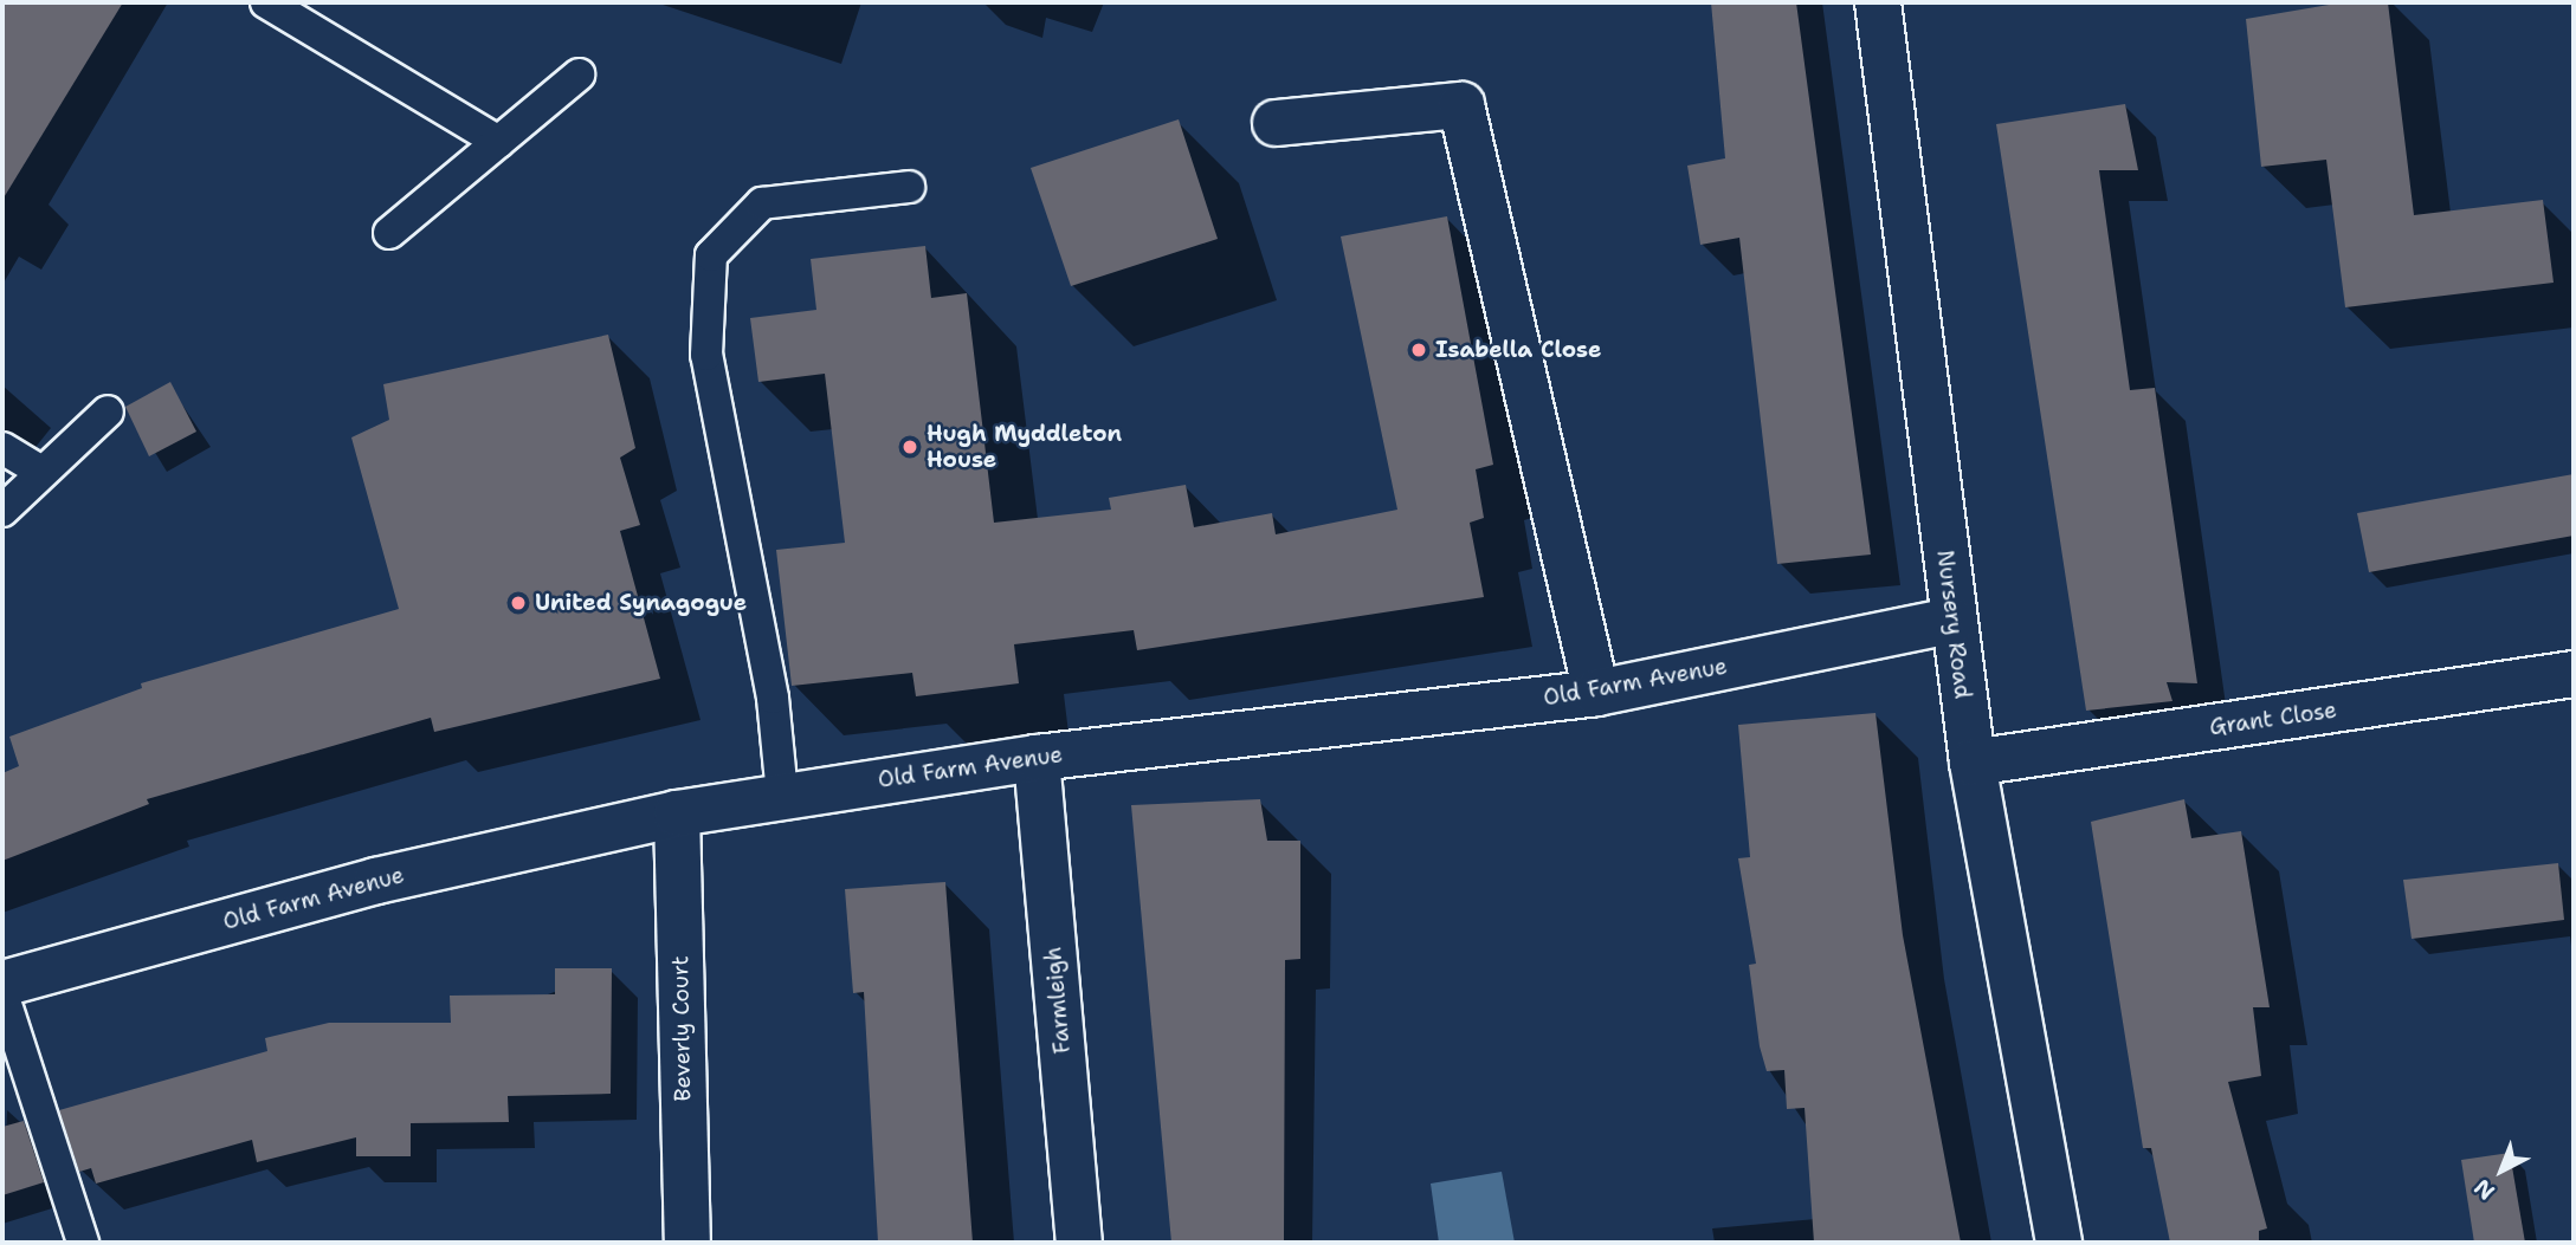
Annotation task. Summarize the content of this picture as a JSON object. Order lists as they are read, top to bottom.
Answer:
{
  "streets": {
    "street": [
      "Nursery Road",
      "Old Farm Avenue",
      "Grant Close",
      "Farmleigh",
      "Beverly Court"
    ]
  },
  "crossings": [
    ["Nursery Road", "Old Farm Avenue"],
    ["Nursery Road", "Grant Close"],
    ["Old Farm Avenue", "Farmleigh"],
    ["Old Farm Avenue", "Beverly Court"]
  ],
  "places": ["Isabella Close", "Hugh Myddleton House", "United Synagogue"],
  "north": "bottom left"
}
